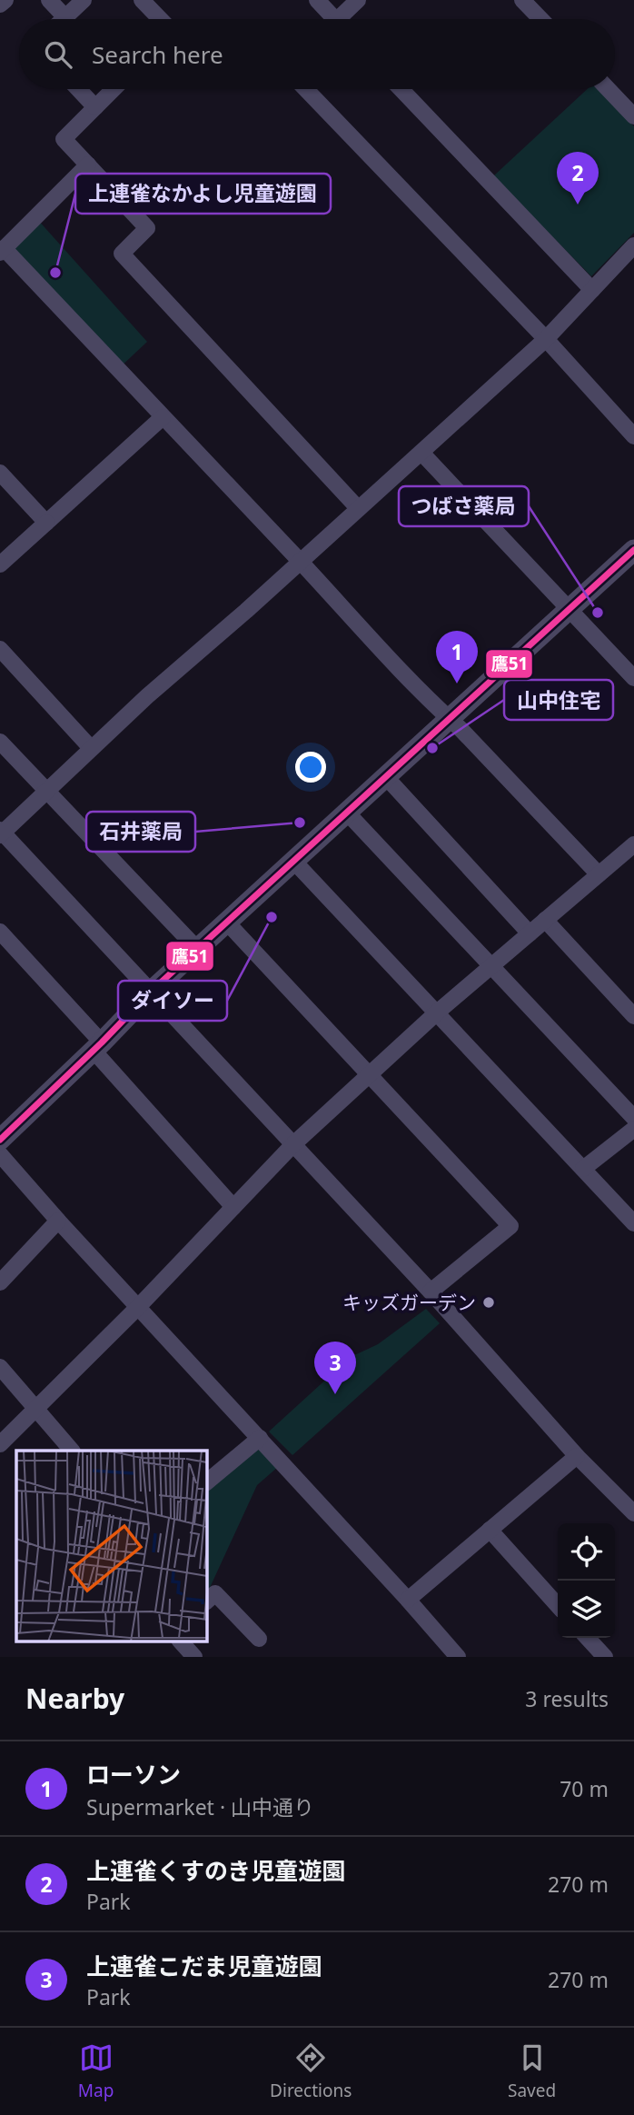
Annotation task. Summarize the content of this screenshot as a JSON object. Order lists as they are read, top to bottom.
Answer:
{
  "places": [
    "上連雀なかよし児童遊園",
    "つばさ薬局",
    "山中住宅",
    "石井薬局",
    "ダイソー",
    "キッズガーデン"
  ],
  "lines": ["transit line 鷹51"],
  "page": {
    "search": "Search here",
    "pins": ["2", "1", "3"],
    "heading": ["Nearby", "3 results"],
    "list": [
      {
        "mark": "1",
        "name": "ローソン",
        "note": "Supermarket · 山中通り",
        "value": "70 m"
      },
      {
        "mark": "2",
        "name": "上連雀くすのき児童遊園",
        "note": "Park",
        "value": "270 m"
      },
      {
        "mark": "3",
        "name": "上連雀こだま児童遊園",
        "note": "Park",
        "value": "270 m"
      }
    ],
    "nav": ["Map", "Directions", "Saved"]
  }
}
